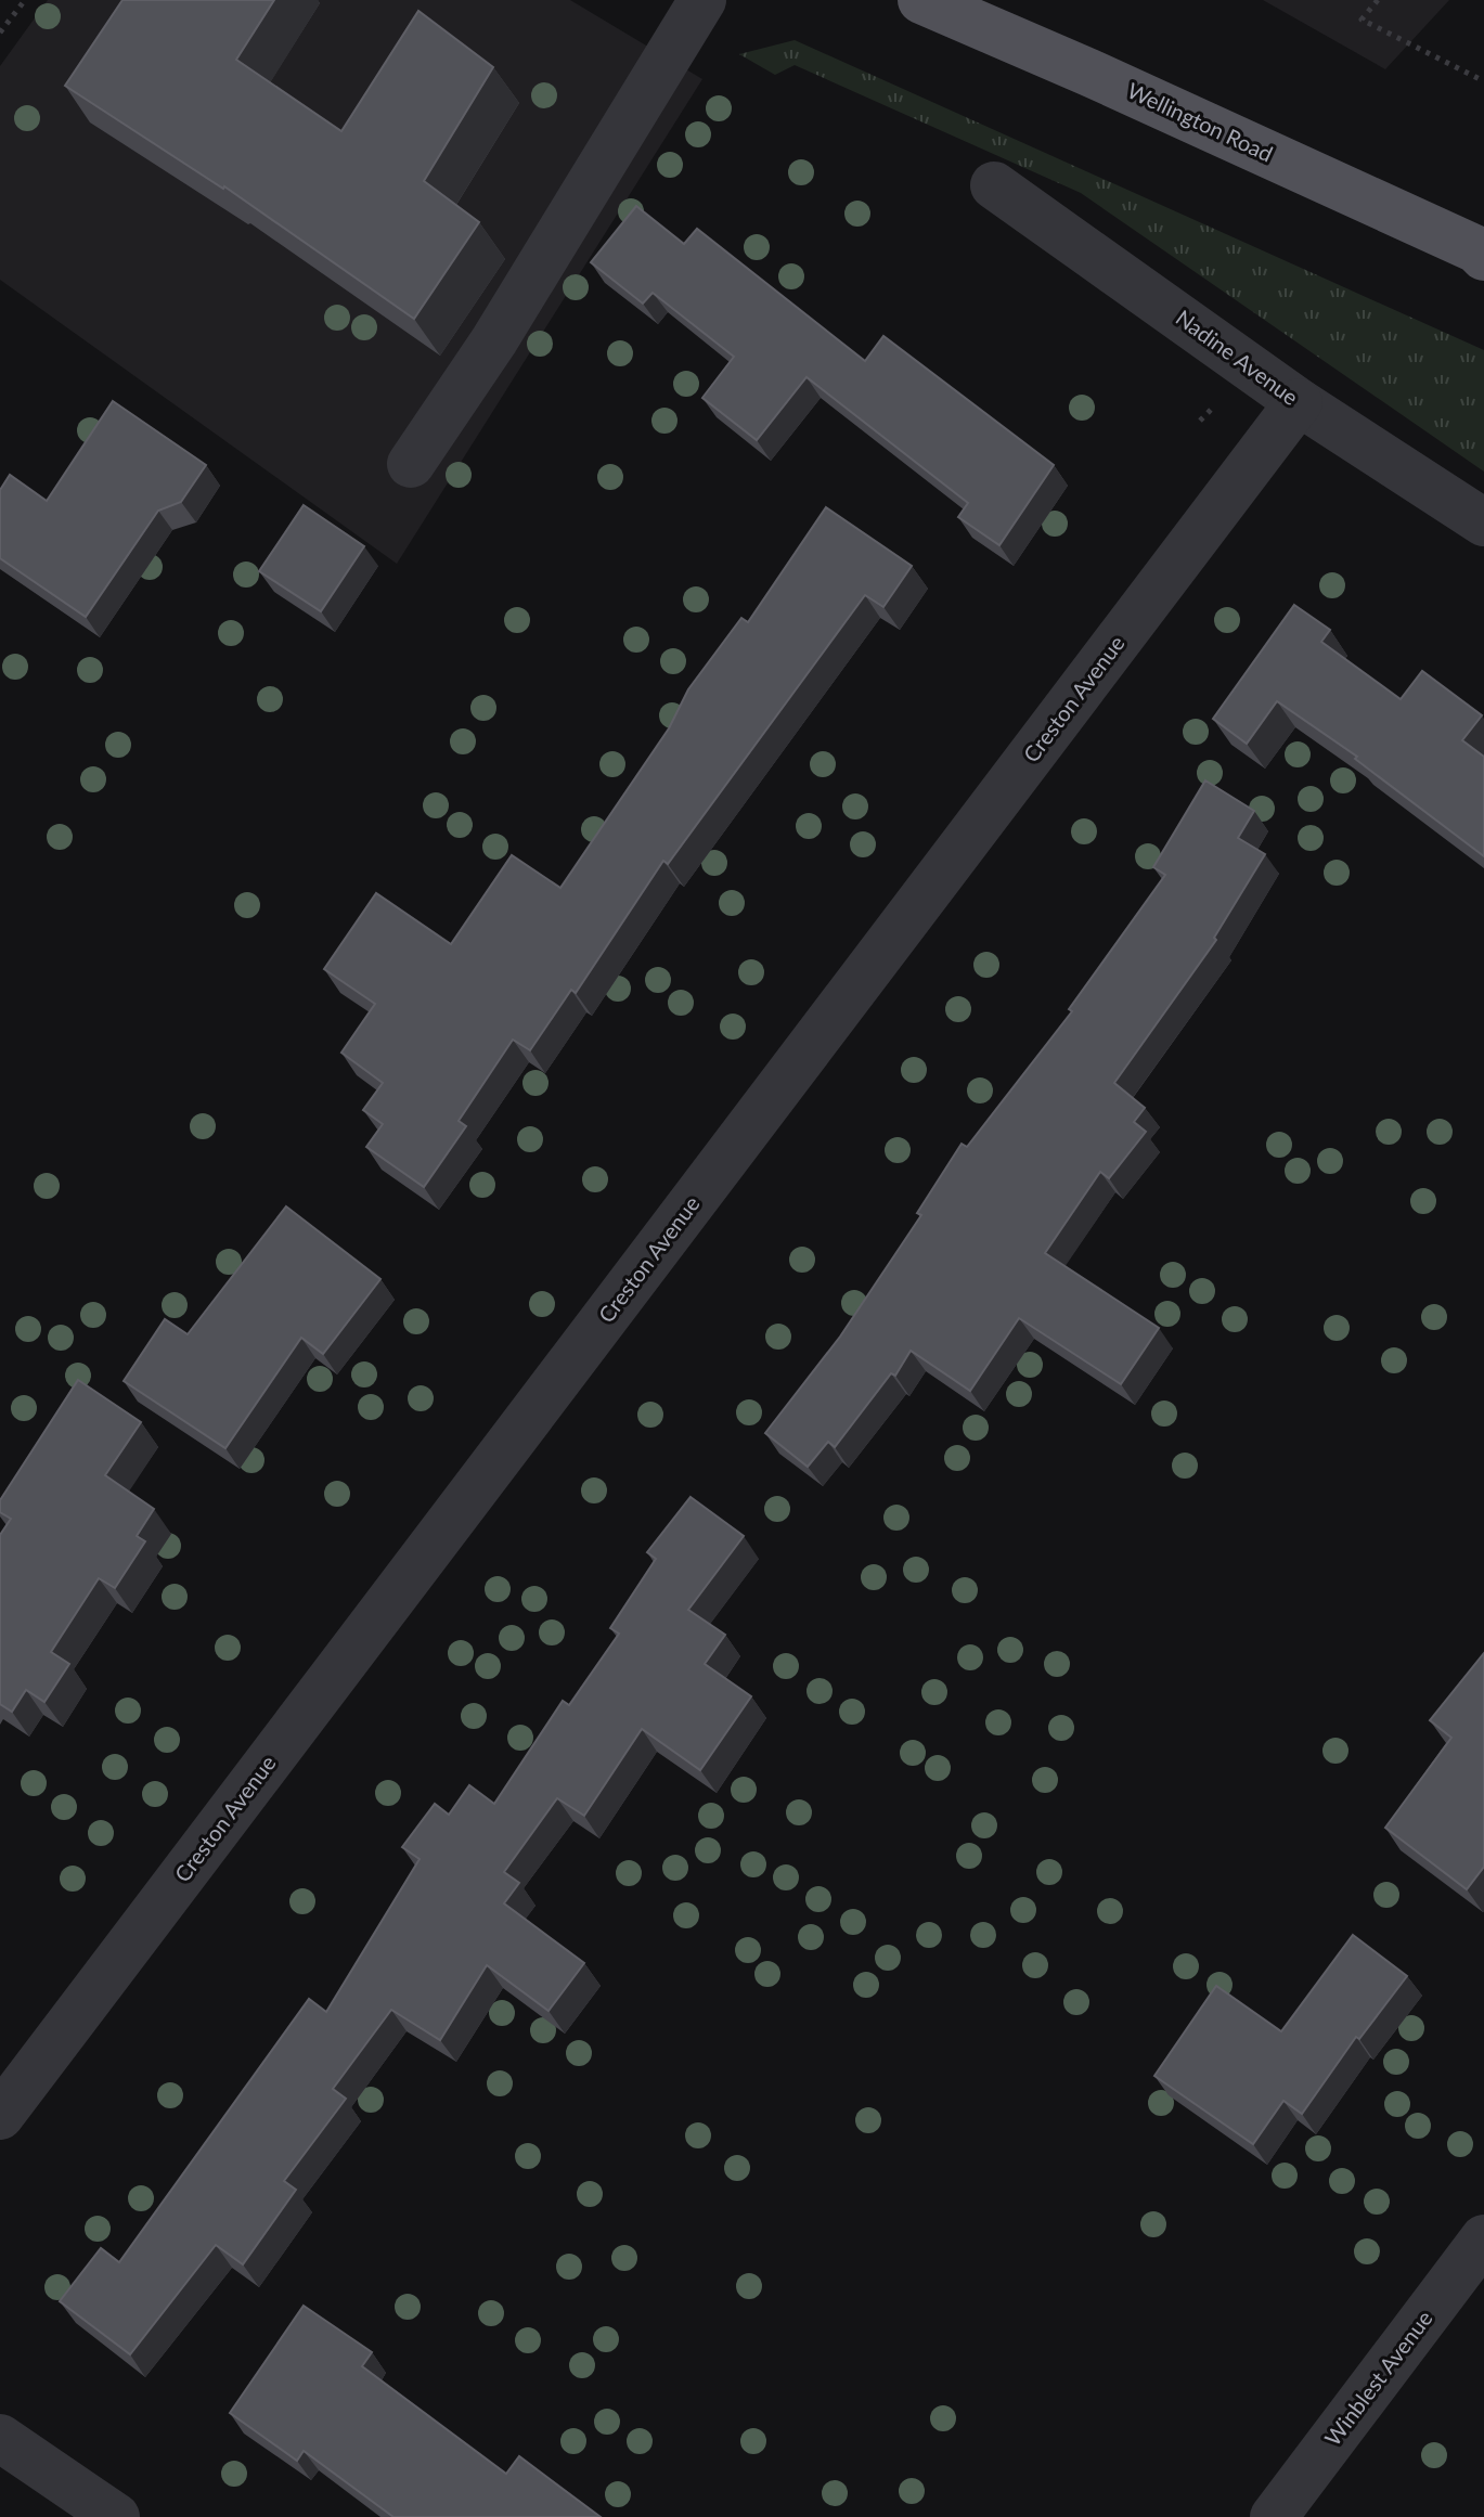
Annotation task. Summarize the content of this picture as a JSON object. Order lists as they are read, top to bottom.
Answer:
{
  "streets": {
    "main road": ["Wellington Road"],
    "street": ["Nadine Avenue", "Creston Avenue", "Winblest Avenue"]
  },
  "crossings": [
    ["Nadine Avenue", "Creston Avenue"]
  ]
}
